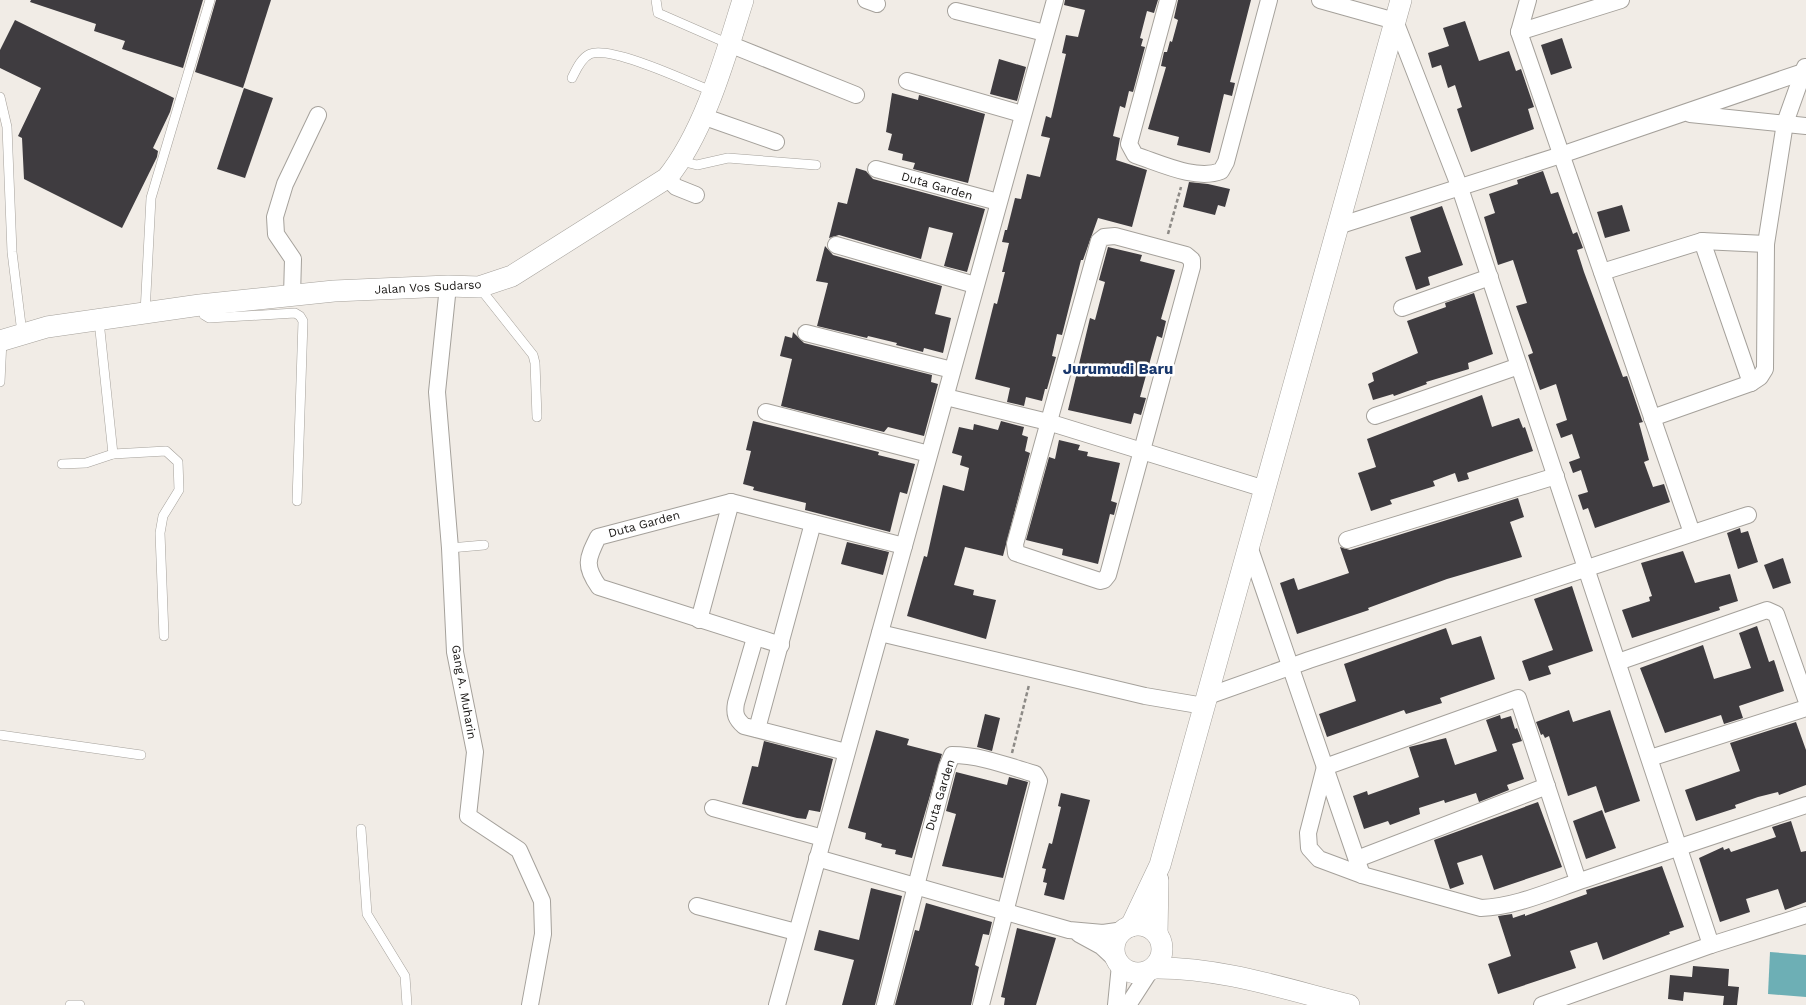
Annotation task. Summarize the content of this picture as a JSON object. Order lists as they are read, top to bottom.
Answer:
{
  "streets": {
    "street": ["Duta Garden", "Jalan Vos Sudarso", "Gang A. Muharin"]
  },
  "crossings": [
    ["Jalan Vos Sudarso", "Gang A. Muharin"]
  ],
  "districts": ["Jurumudi Baru"]
}
